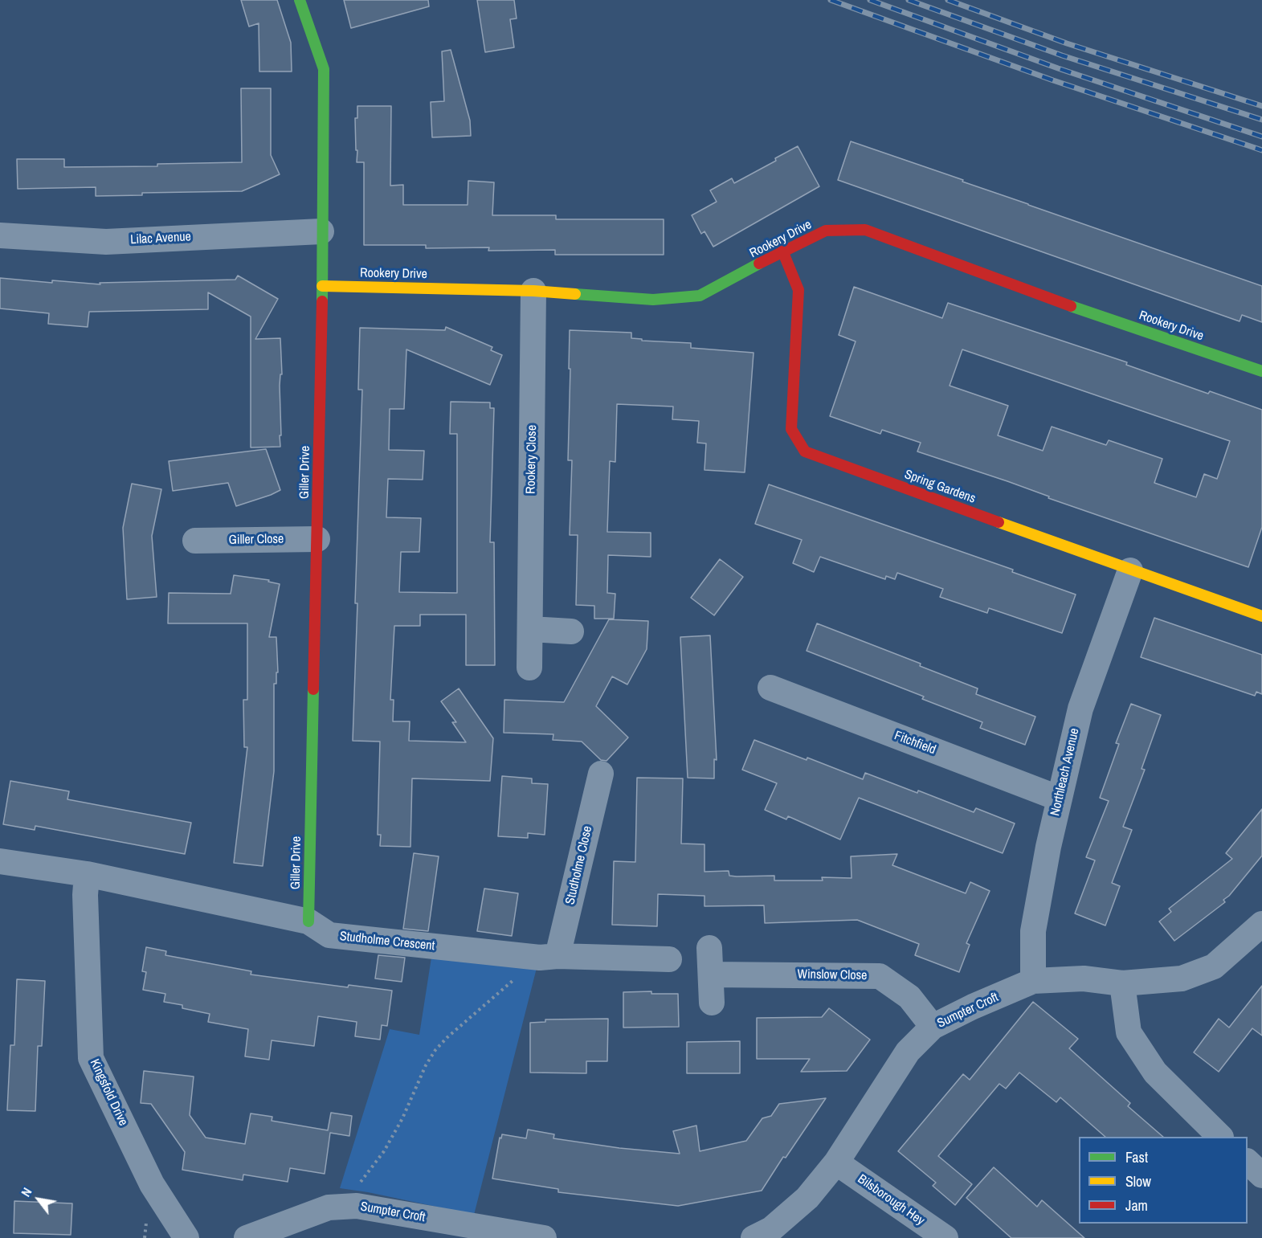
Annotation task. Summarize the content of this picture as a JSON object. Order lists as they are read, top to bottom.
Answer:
{
  "streets": {
    "street": [
      "Lilac Avenue",
      "Rookery Drive",
      "Rookery Close",
      "Giller Drive",
      "Spring Gardens",
      "Giller Close",
      "Fitchfield",
      "Northleach Avenue",
      "Studholme Close",
      "Studholme Crescent",
      "Winslow Close",
      "Sumpter Croft",
      "Kingsfold Drive",
      "Bilsborough Hey"
    ]
  },
  "crossings": [
    ["Lilac Avenue", "Giller Drive"],
    ["Rookery Drive", "Rookery Close"],
    ["Rookery Drive", "Giller Drive"],
    ["Rookery Drive", "Spring Gardens"],
    ["Giller Drive", "Giller Close"],
    ["Giller Drive", "Studholme Crescent"],
    ["Spring Gardens", "Northleach Avenue"],
    ["Fitchfield", "Northleach Avenue"],
    ["Northleach Avenue", "Sumpter Croft"],
    ["Studholme Close", "Studholme Crescent"],
    ["Studholme Crescent", "Kingsfold Drive"],
    ["Winslow Close", "Sumpter Croft"],
    ["Sumpter Croft", "Bilsborough Hey"]
  ],
  "legend": ["Fast", "Slow", "Jam"],
  "north": "top left"
}
